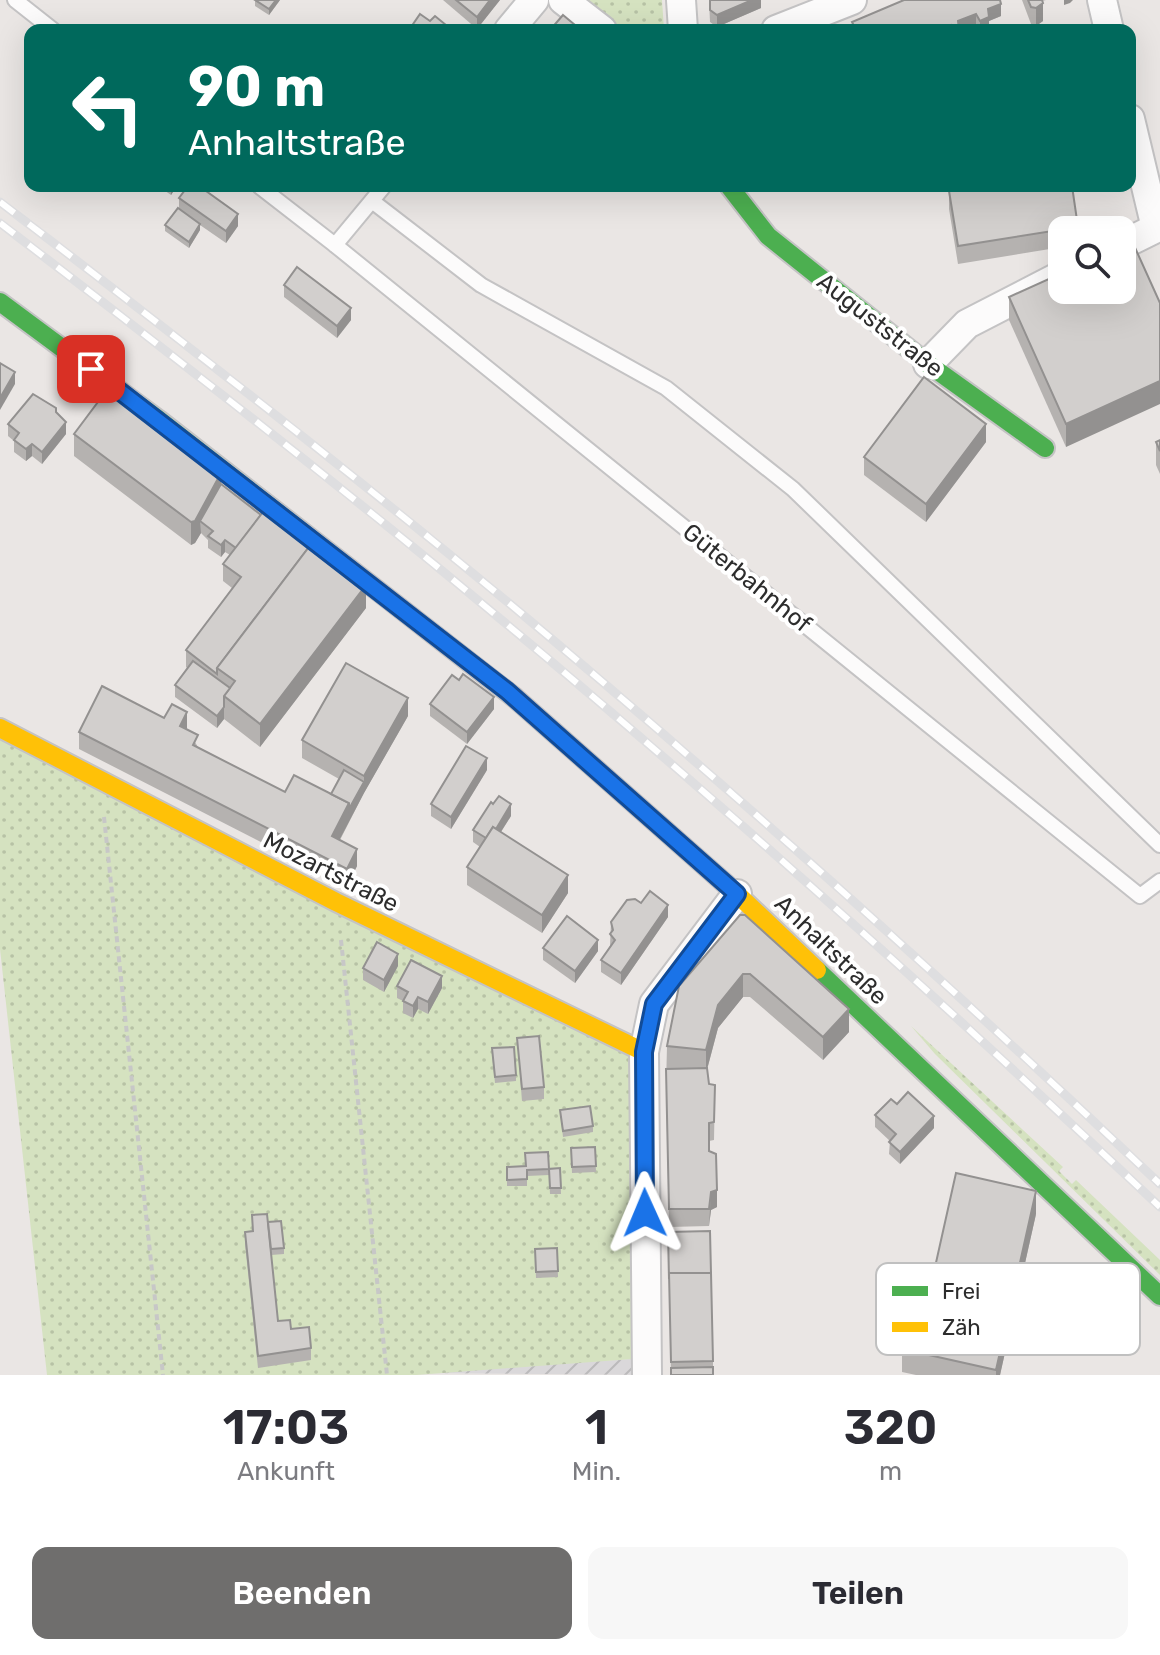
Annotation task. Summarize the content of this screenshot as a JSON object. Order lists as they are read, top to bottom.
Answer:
{
  "streets": {
    "street": ["Auguststraße", "Mozartstraße", "Anhaltstraße"],
    "lane": ["Güterbahnhof"]
  },
  "legend": ["Frei", "Zäh"],
  "page": {
    "turn": ["90 m", "Anhaltstraße"],
    "eta": [
      "17:03",
      "Ankunft",
      "1",
      "Min.",
      "320",
      "m"
    ],
    "buttons": ["Beenden", "Teilen"]
  }
}
